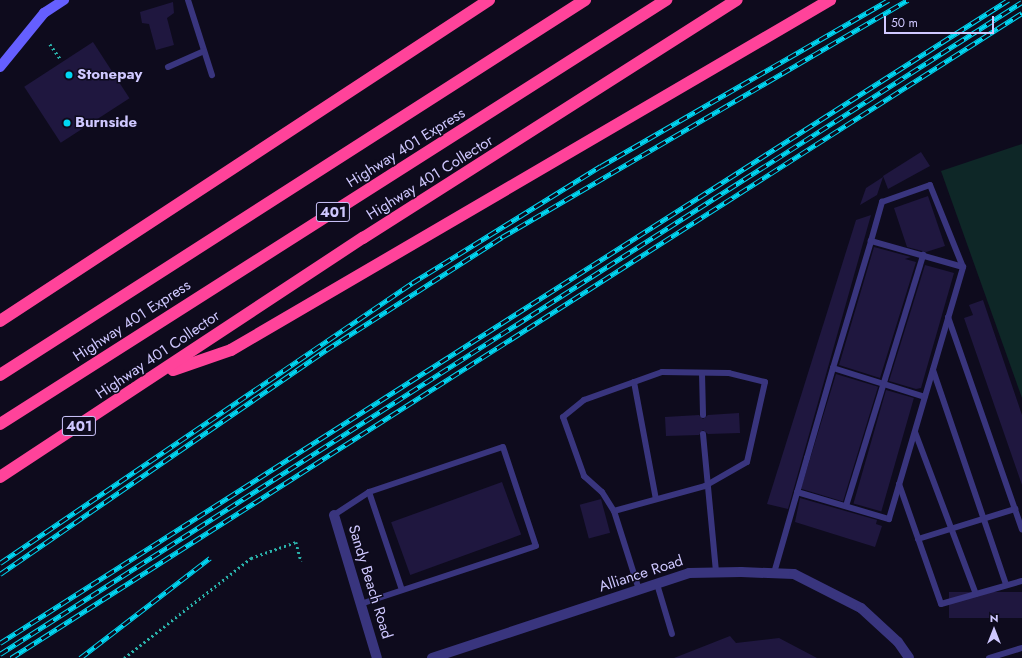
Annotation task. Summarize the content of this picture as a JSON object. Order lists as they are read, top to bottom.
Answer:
{
  "streets": {
    "highway": ["Highway 401 Express", "Highway 401 Collector", "401"],
    "street": ["Alliance Road", "Sandy Beach Road"]
  },
  "places": ["Stonepay", "Burnside"],
  "scale_bar": "50 m",
  "north": "top"
}
